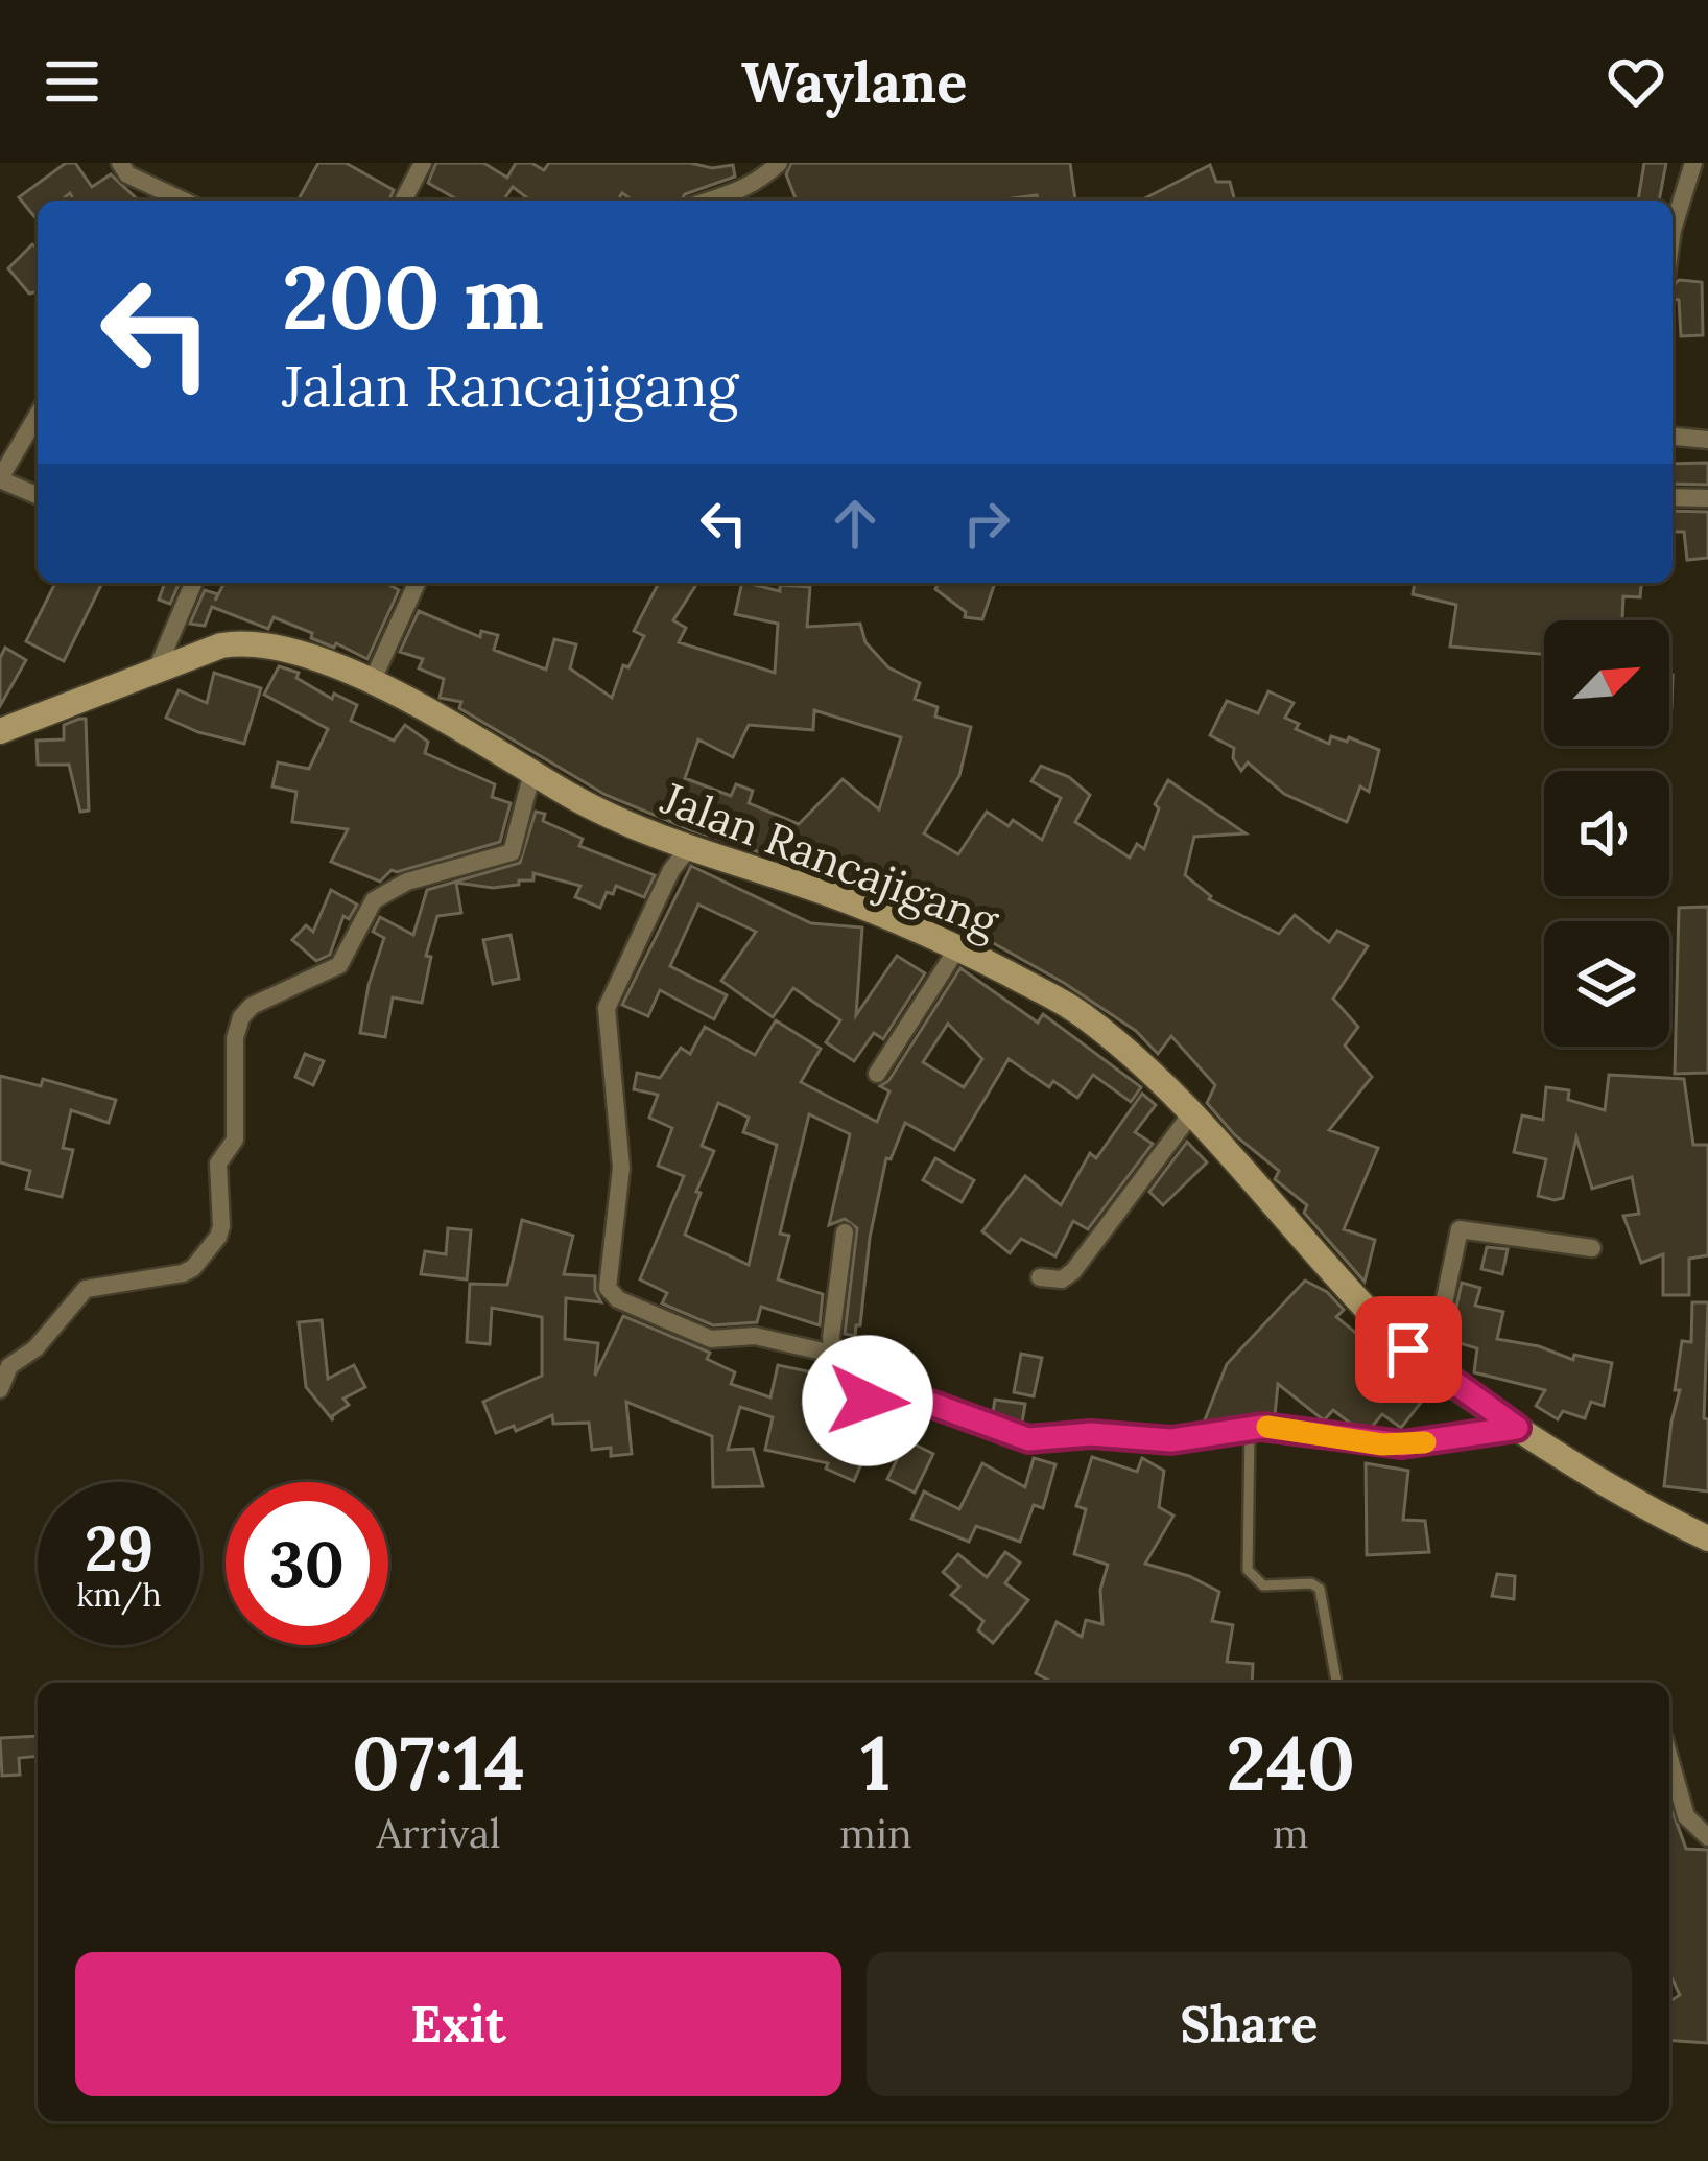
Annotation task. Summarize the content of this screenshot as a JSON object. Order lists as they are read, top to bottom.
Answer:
{
  "streets": {
    "main road": ["Jalan Rancajigang"]
  },
  "north": "top right",
  "page": {
    "header": "Waylane",
    "turn": ["200 m", "Jalan Rancajigang"],
    "speed": "29 km/h",
    "limit": "30",
    "eta": [
      "07:14",
      "Arrival",
      "1",
      "min",
      "240",
      "m"
    ],
    "buttons": ["Exit", "Share"]
  }
}
